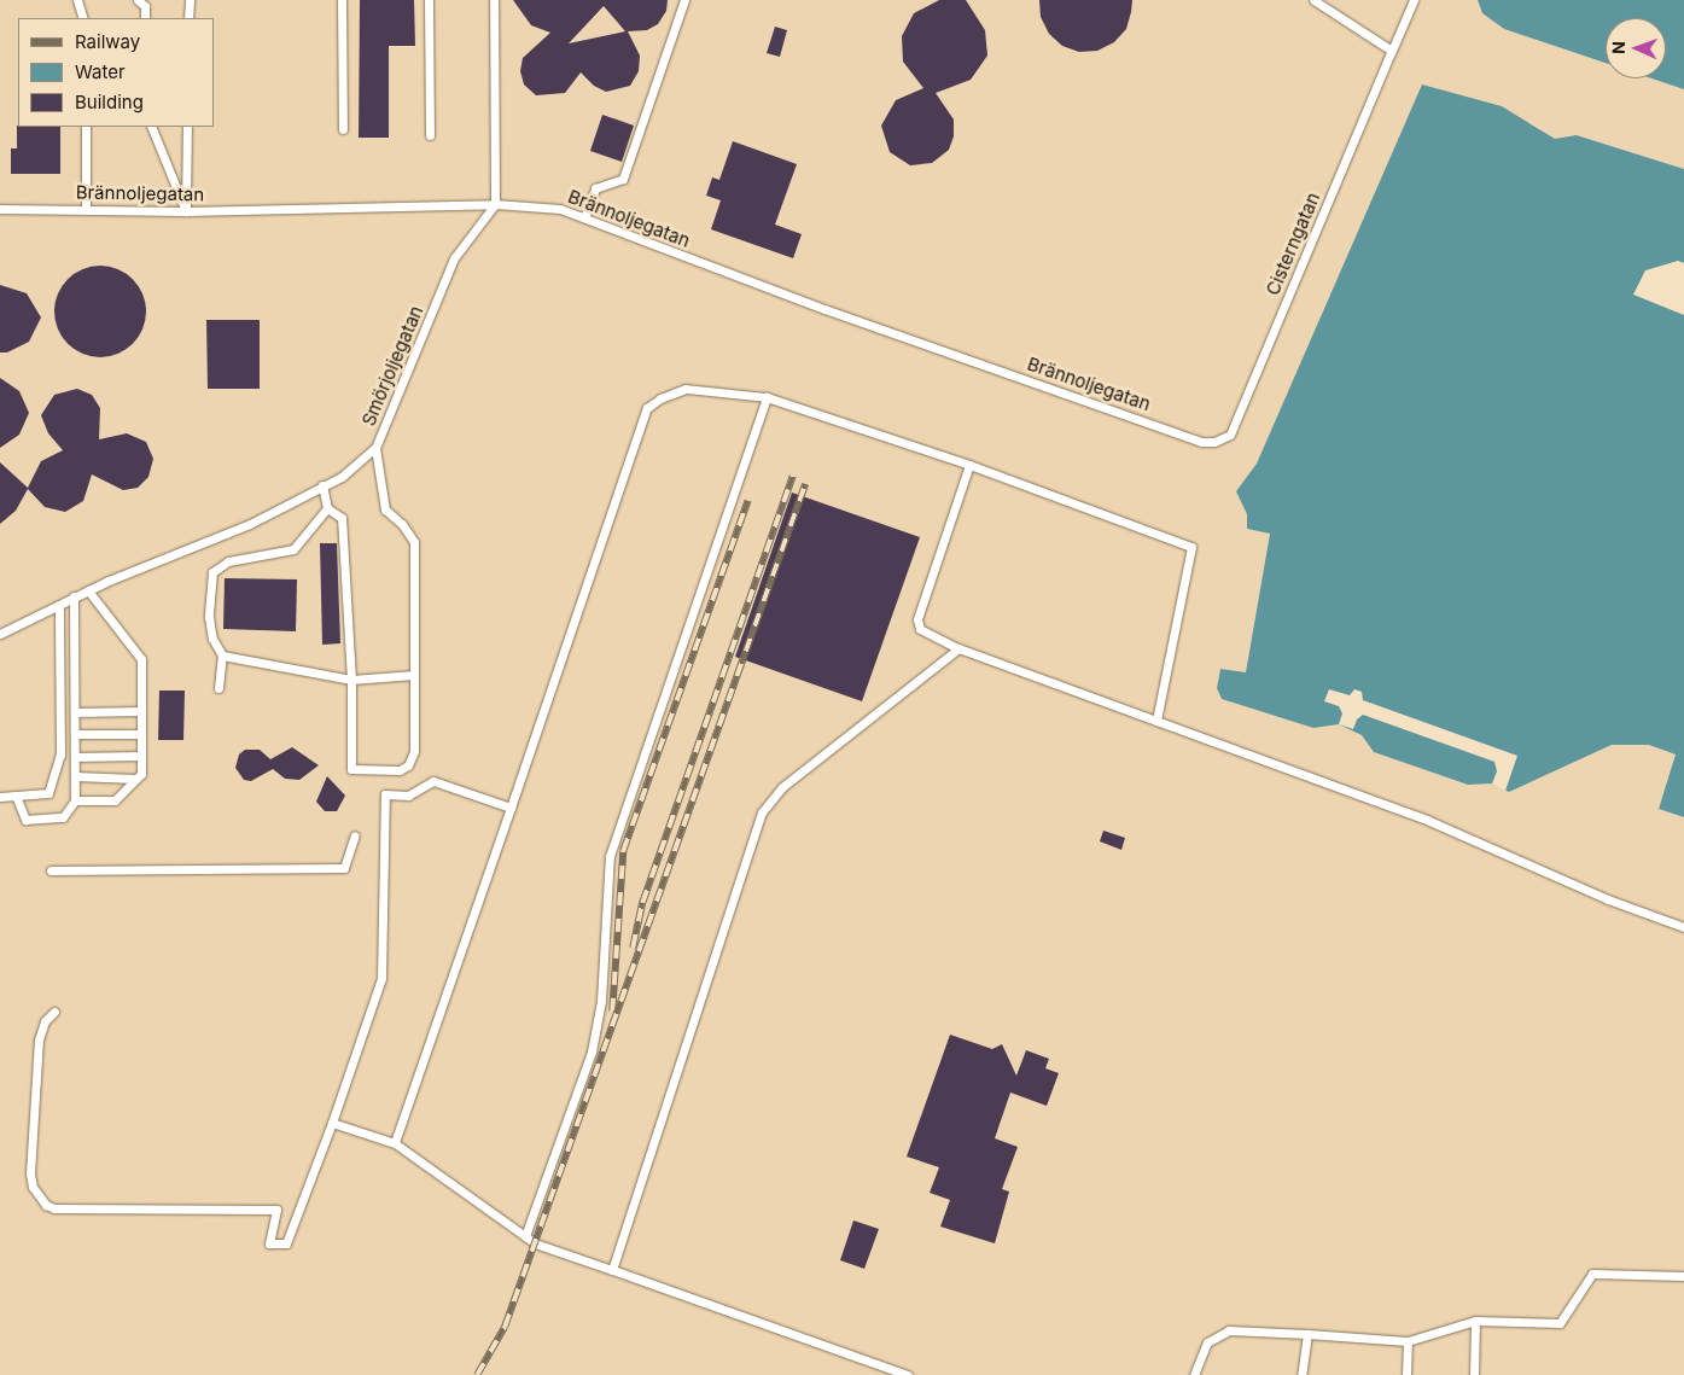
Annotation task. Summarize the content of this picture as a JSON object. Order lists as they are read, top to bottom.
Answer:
{
  "streets": {
    "lane": ["Brännoljegatan", "Cisterngatan", "Smörjoljegatan"]
  },
  "crossings": [
    ["Brännoljegatan", "Cisterngatan"],
    ["Brännoljegatan", "Smörjoljegatan"]
  ],
  "legend": ["Railway", "Water", "Building"],
  "north": "left"
}
